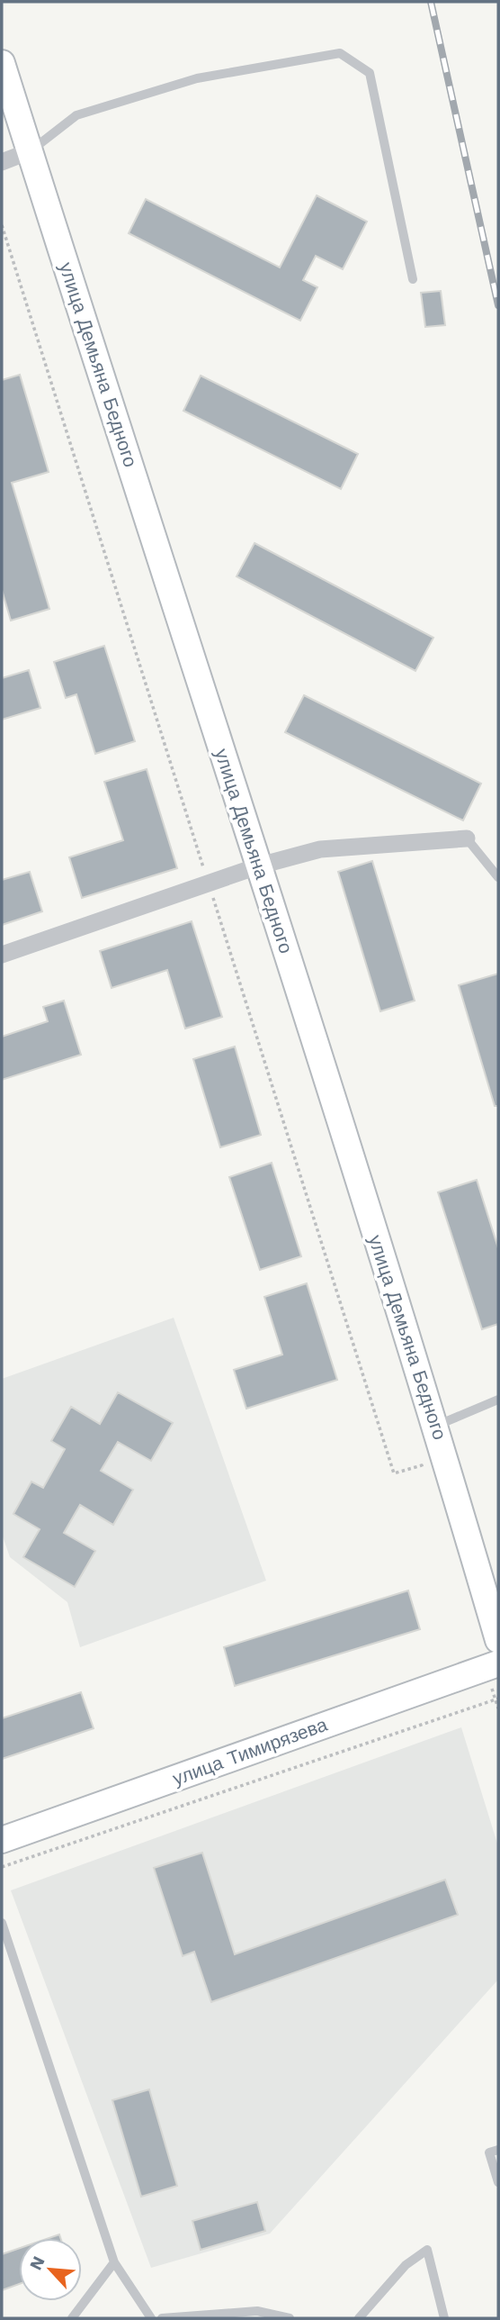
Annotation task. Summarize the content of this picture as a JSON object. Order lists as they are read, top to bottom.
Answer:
{
  "streets": {
    "main road": ["улица Демьяна Бедного", "улица Тимирязева"]
  },
  "north": "top left"
}
